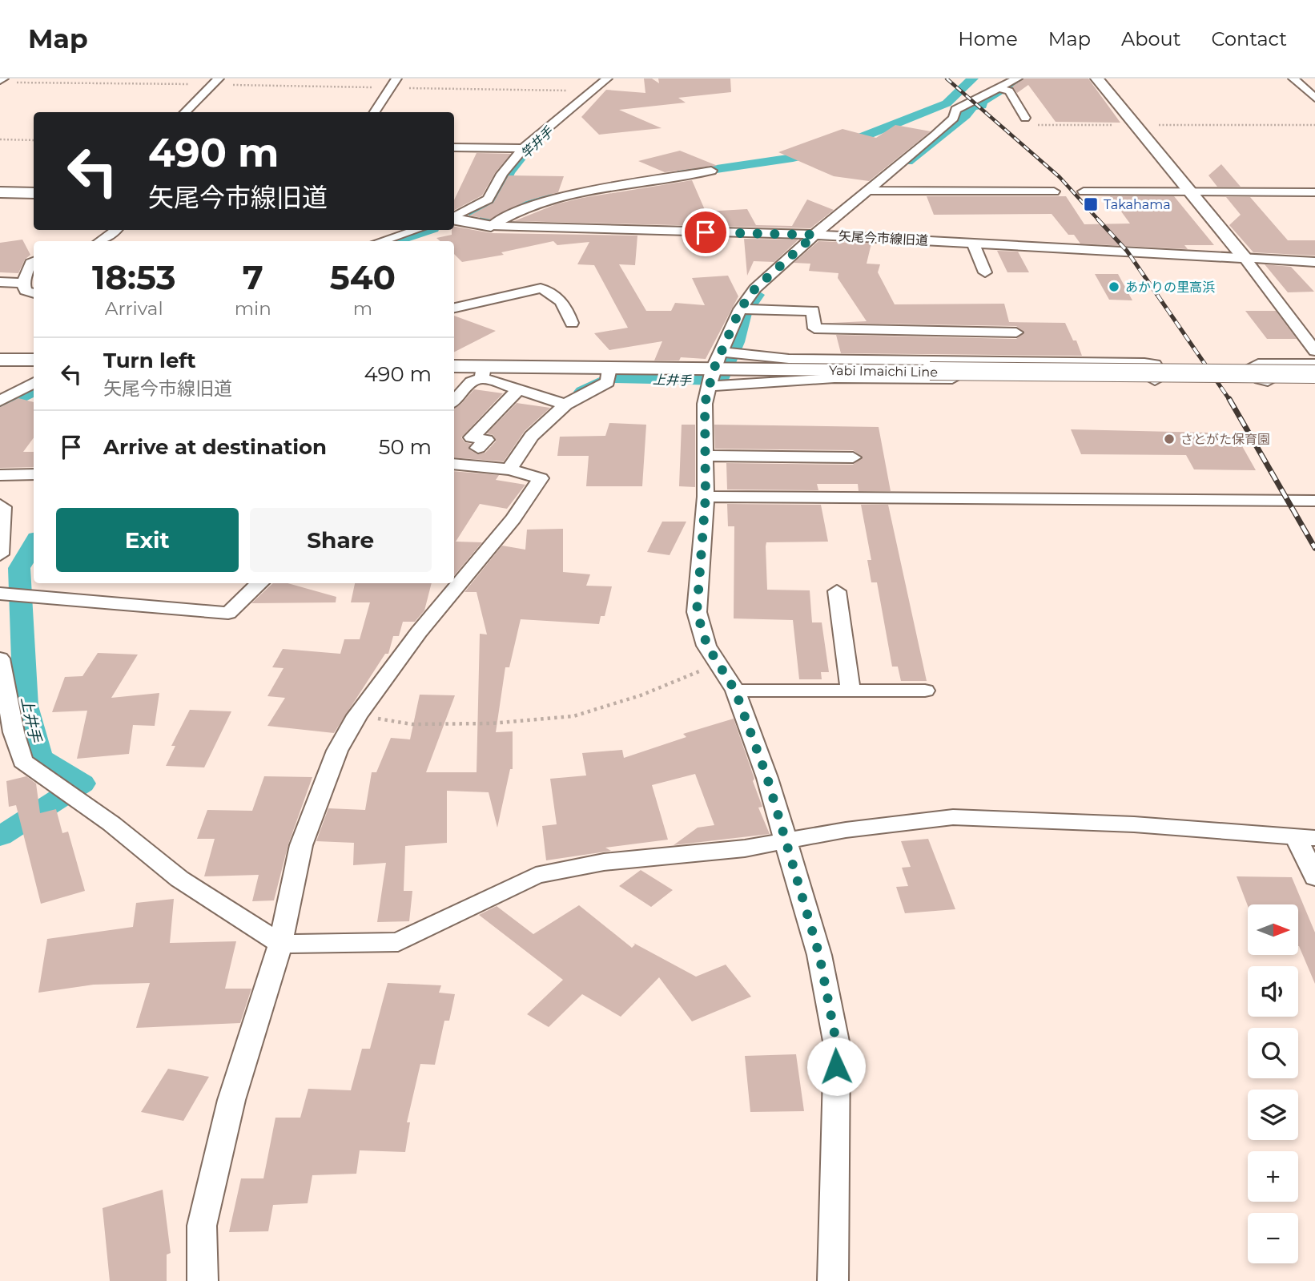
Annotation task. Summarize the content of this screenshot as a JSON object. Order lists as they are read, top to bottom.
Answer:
{
  "streets": {
    "main road": ["矢尾今市線旧道", "Yabi Imaichi Line"]
  },
  "water": ["竿井手", "上井手"],
  "places": {
    "transit": ["Takahama"],
    "other": ["あかりの里高浜", "さとがた保育園"]
  },
  "north": "right",
  "page": {
    "header": "Map",
    "nav": [
      "Home",
      "Map",
      "About",
      "Contact"
    ],
    "turn": ["490 m", "矢尾今市線旧道"],
    "eta": [
      "18:53",
      "Arrival",
      "7",
      "min",
      "540",
      "m"
    ],
    "list": [
      {
        "name": "Turn left",
        "note": "矢尾今市線旧道",
        "value": "490 m"
      },
      {
        "name": "Arrive at destination",
        "value": "50 m"
      }
    ],
    "buttons": ["Exit", "Share"],
    "map_buttons": ["+", "−"]
  }
}
